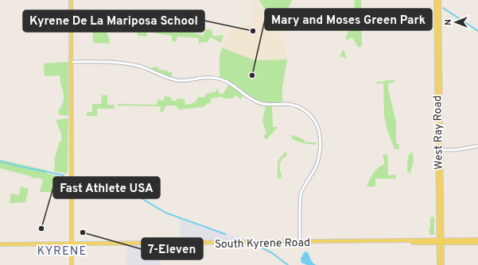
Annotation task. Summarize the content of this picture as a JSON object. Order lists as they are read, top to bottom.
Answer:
{
  "streets": {
    "main road": ["West Ray Road", "South Kyrene Road"]
  },
  "crossings": [
    ["West Ray Road", "South Kyrene Road"]
  ],
  "districts": ["KYRENE"],
  "places": [
    "Kyrene De La Mariposa School",
    "Mary and Moses Green Park",
    "Fast Athlete USA",
    "7-Eleven"
  ],
  "north": "left"
}
